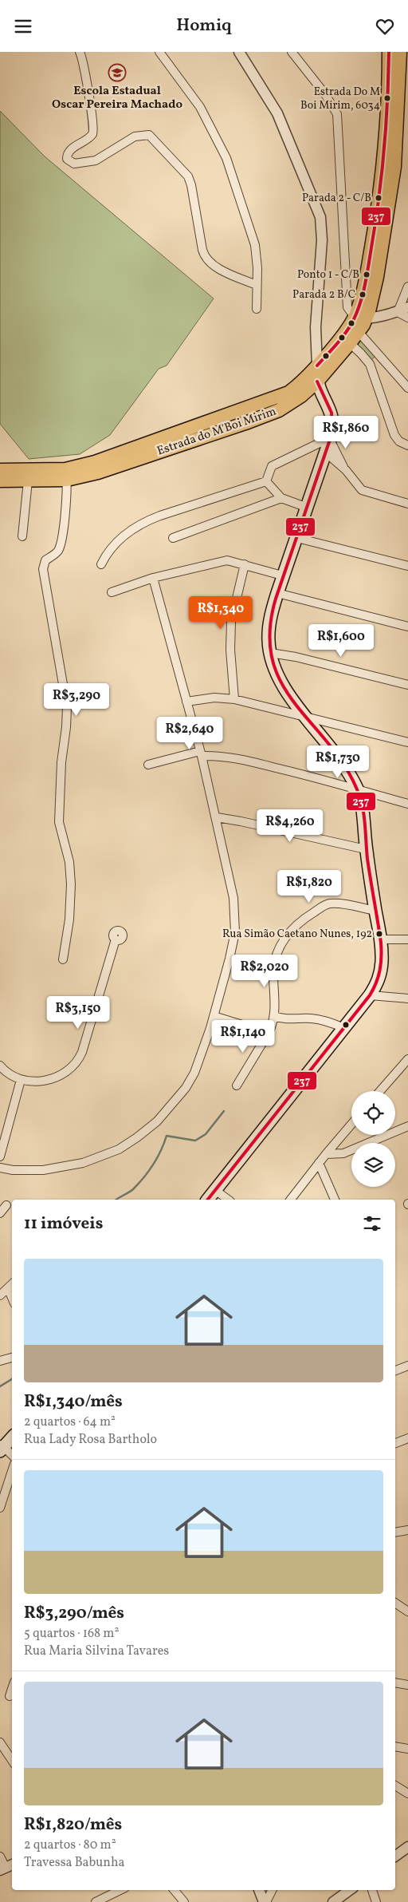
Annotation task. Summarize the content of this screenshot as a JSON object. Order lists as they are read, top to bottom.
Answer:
{
  "streets": {
    "main road": ["Estrada do M'Boi Mirim"]
  },
  "places": {
    "school or university": ["Escola Estadual Oscar Pereira Machado"],
    "other": [
      "Estrada Do M Boi Mirim, 6034",
      "Parada 2 - C/B",
      "Ponto 1 - C/B",
      "Parada 2 B/C",
      "Rua Simão Caetano Nunes, 192"
    ]
  },
  "lines": ["transit line 237"],
  "page": {
    "header": "Homiq",
    "price": [
      "R$1,860",
      "R$1,340",
      "R$1,600",
      "R$3,290",
      "R$2,640",
      "R$1,730",
      "R$4,260",
      "R$1,820",
      "R$2,020",
      "R$3,150",
      "R$1,140"
    ],
    "heading": "11 imóveis",
    "list": [
      {
        "name": "R$1,340/mês",
        "note": "2 quartos · 64 m² · Rua Lady Rosa Bartholo"
      },
      {
        "name": "R$3,290/mês",
        "note": "5 quartos · 168 m² · Rua Maria Silvina Tavares"
      },
      {
        "name": "R$1,820/mês",
        "note": "2 quartos · 80 m² · Travessa Babunha"
      }
    ]
  }
}
